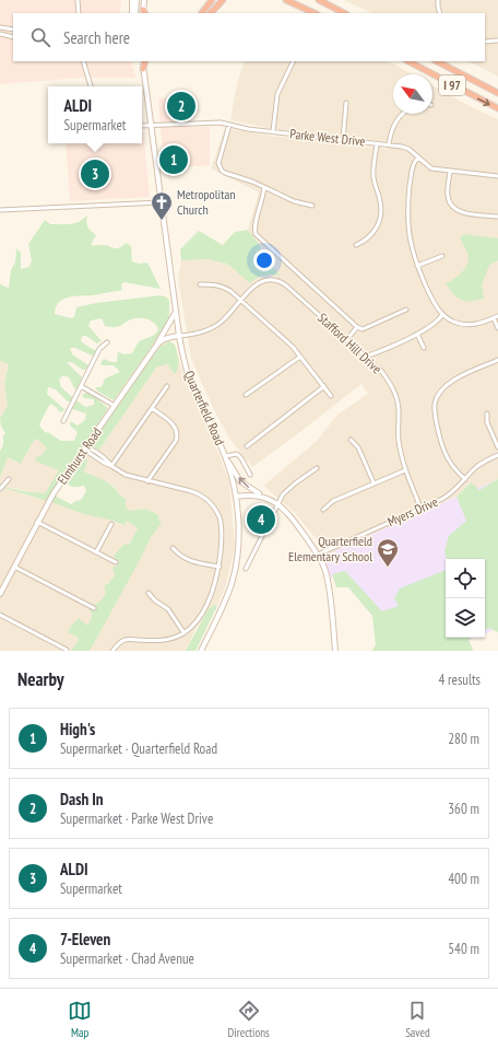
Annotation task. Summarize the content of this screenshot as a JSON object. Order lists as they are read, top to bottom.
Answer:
{
  "streets": {
    "highway": ["I 97"],
    "main road": ["Quarterfield Road", "Elmhurst Road"],
    "street": ["Parke West Drive", "Stafford Hill Drive", "Myers Drive"]
  },
  "crossings": [
    ["Parke West Drive", "Quarterfield Road"],
    ["Stafford Hill Drive", "Myers Drive"],
    ["Quarterfield Road", "Elmhurst Road"]
  ],
  "places": {
    "church": ["Metropolitan Church"],
    "school or university": ["Quarterfield Elementary School"]
  },
  "north": "top left",
  "page": {
    "search": "Search here",
    "popup": ["ALDI", "Supermarket"],
    "pins": [
      "2",
      "1",
      "3",
      "4"
    ],
    "heading": ["Nearby", "4 results"],
    "list": [
      {
        "mark": "1",
        "name": "High's",
        "note": "Supermarket · Quarterfield Road",
        "value": "280 m"
      },
      {
        "mark": "2",
        "name": "Dash In",
        "note": "Supermarket · Parke West Drive",
        "value": "360 m"
      },
      {
        "mark": "3",
        "name": "ALDI",
        "note": "Supermarket",
        "value": "400 m"
      },
      {
        "mark": "4",
        "name": "7-Eleven",
        "note": "Supermarket · Chad Avenue",
        "value": "540 m"
      }
    ],
    "nav": ["Map", "Directions", "Saved"]
  }
}
